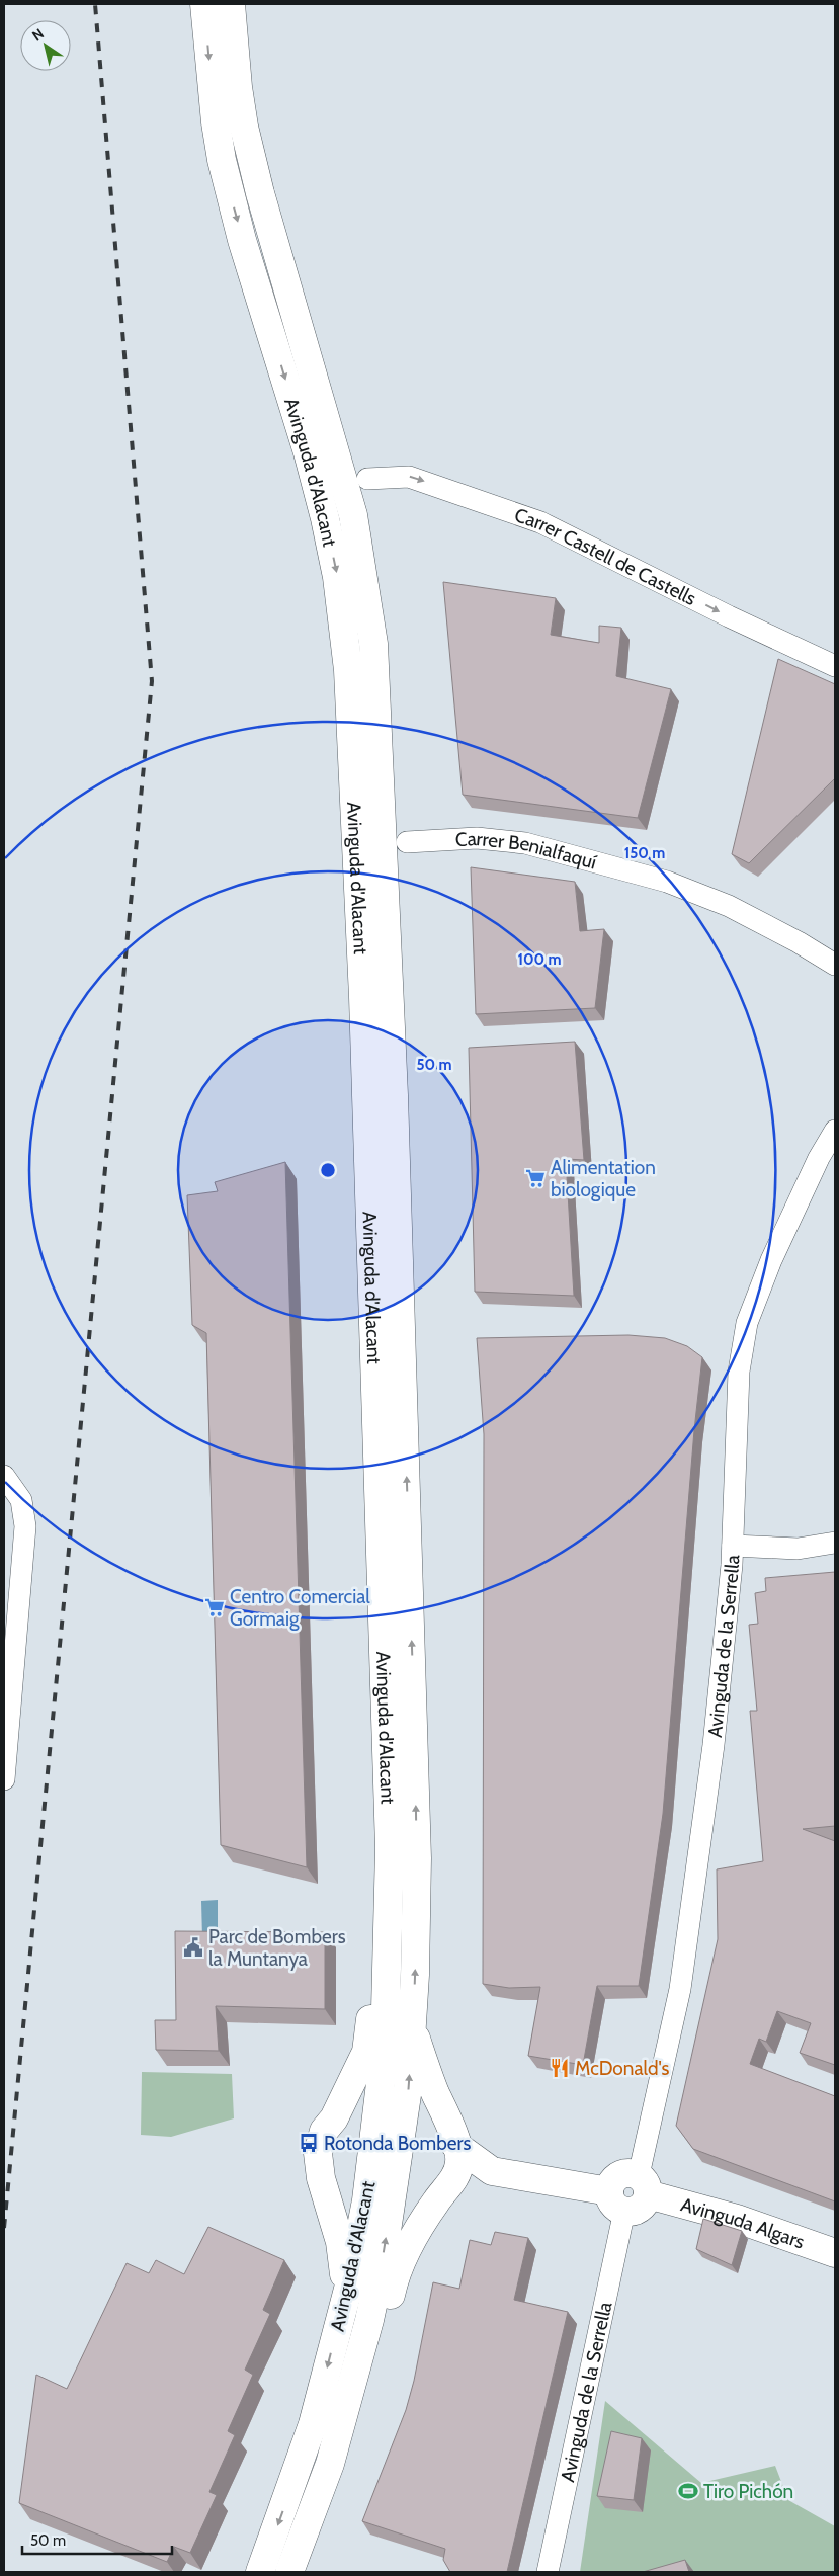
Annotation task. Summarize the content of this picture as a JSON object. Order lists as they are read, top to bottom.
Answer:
{
  "streets": {
    "main road": ["Avinguda d'Alacant", "Avinguda Algars"],
    "street": ["Carrer Castell de Castells", "Carrer Benialfaquí", "Avinguda de la Serrella"]
  },
  "crossings": [
    ["Avinguda de la Serrella", "Avinguda Algars"]
  ],
  "one_way": ["Carrer Castell de Castells"],
  "places": {
    "supermarket": ["Alimentation biologique", "Centro Comercial Gormaig"],
    "public building": ["Parc de Bombers la Muntanya"],
    "restaurant": ["McDonald's"],
    "bus stop": ["Rotonda Bombers"],
    "sports": ["Tiro Pichón"]
  },
  "scale_bar": "50 m",
  "north": "top left",
  "rings": ["150 m", "100 m", "50 m"]
}
